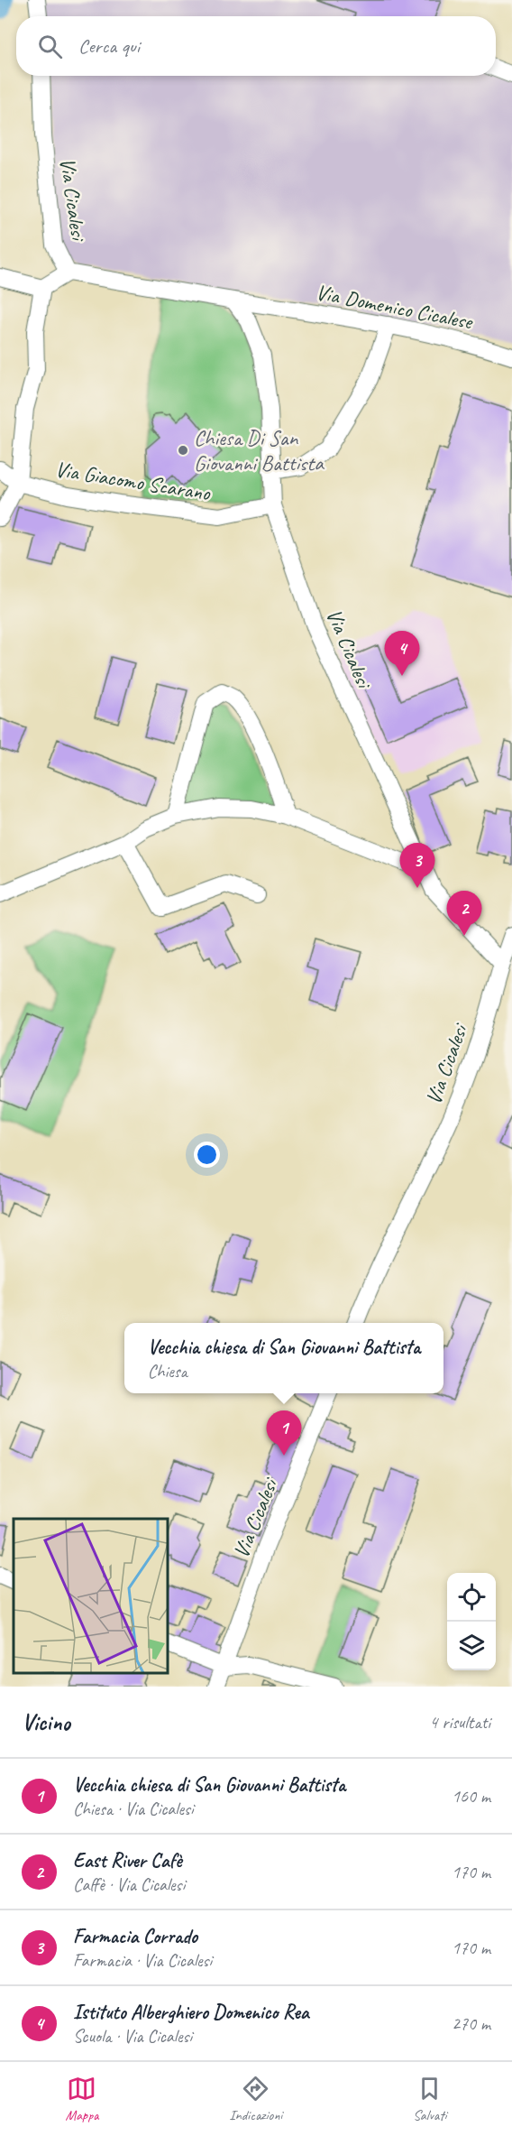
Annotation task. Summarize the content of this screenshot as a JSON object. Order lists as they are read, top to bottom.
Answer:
{
  "streets": {
    "street": ["Via Cicalesi", "Via Domenico Cicalese", "Via Giacomo Scarano"]
  },
  "crossings": [
    ["Via Cicalesi", "Via Domenico Cicalese"],
    ["Via Cicalesi", "Via Giacomo Scarano"]
  ],
  "places": ["Chiesa Di San Giovanni Battista"],
  "page": {
    "search": "Cerca qui",
    "pins": [
      "4",
      "3",
      "2",
      "1"
    ],
    "popup": ["Vecchia chiesa di San Giovanni Battista", "Chiesa"],
    "heading": ["Vicino", "4 risultati"],
    "list": [
      {
        "mark": "1",
        "name": "Vecchia chiesa di San Giovanni Battista",
        "note": "Chiesa · Via Cicalesi",
        "value": "160 m"
      },
      {
        "mark": "2",
        "name": "East River Cafè",
        "note": "Caffè · Via Cicalesi",
        "value": "170 m"
      },
      {
        "mark": "3",
        "name": "Farmacia Corrado",
        "note": "Farmacia · Via Cicalesi",
        "value": "170 m"
      },
      {
        "mark": "4",
        "name": "Istituto Alberghiero Domenico Rea",
        "note": "Scuola · Via Cicalesi",
        "value": "270 m"
      }
    ],
    "nav": ["Mappa", "Indicazioni", "Salvati"]
  }
}
